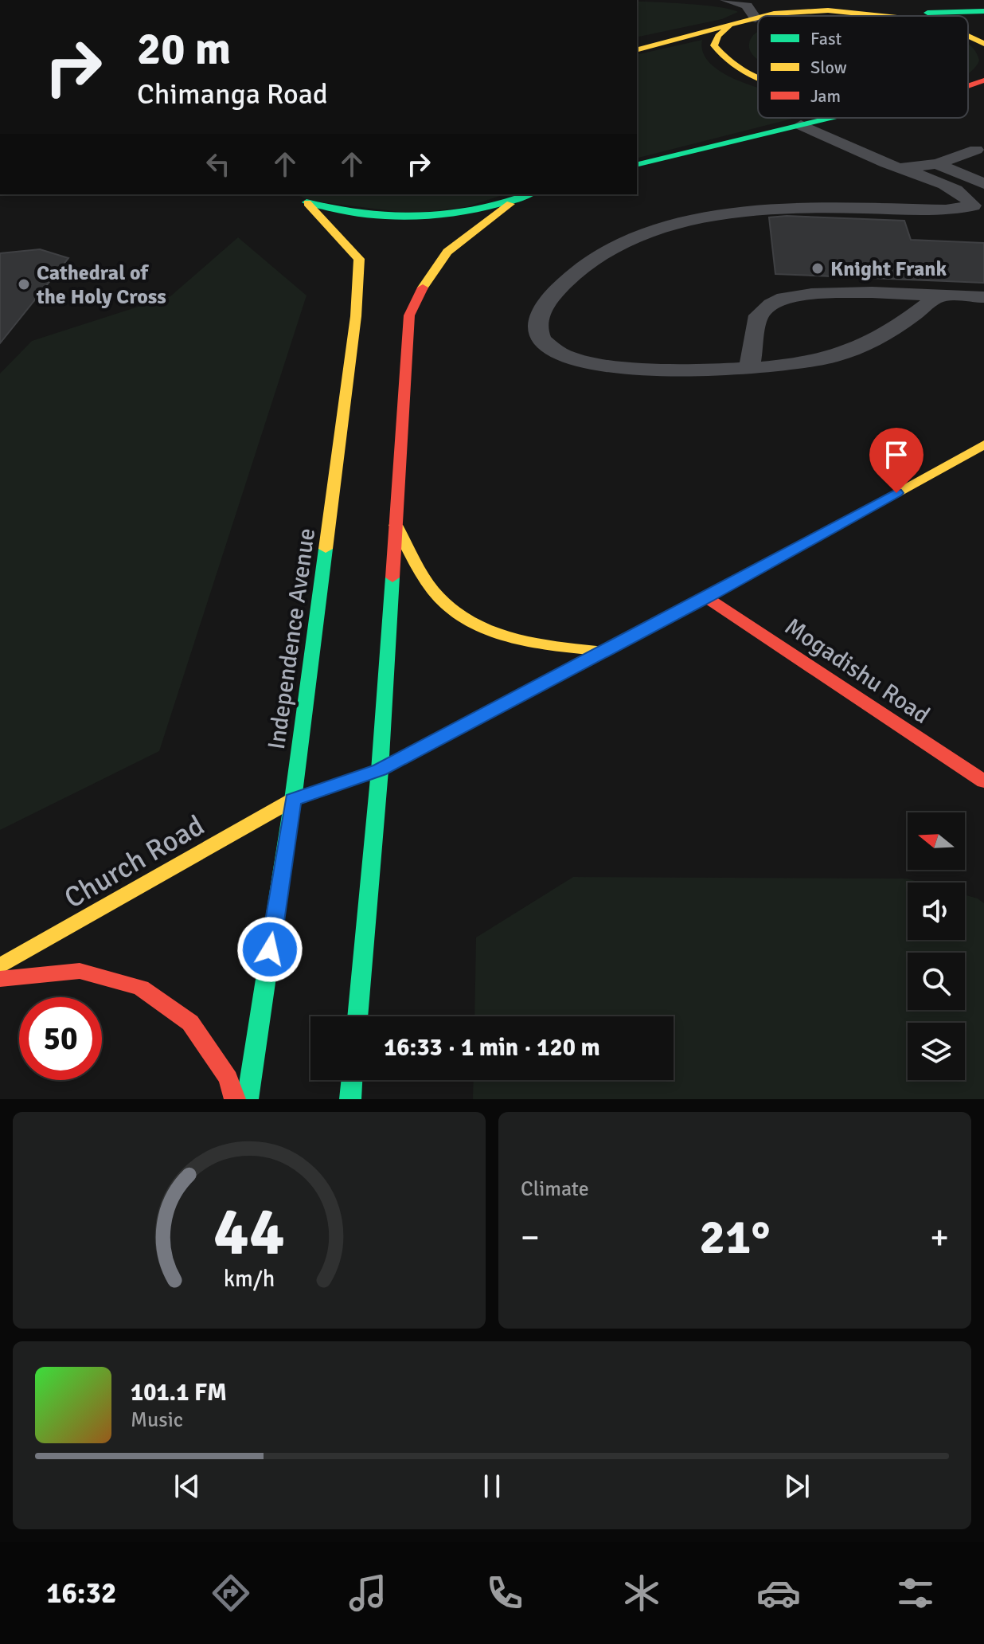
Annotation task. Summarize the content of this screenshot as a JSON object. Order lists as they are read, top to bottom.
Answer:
{
  "streets": {
    "main road": ["Independence Avenue", "Mogadishu Road", "Church Road"]
  },
  "crossings": [
    ["Independence Avenue", "Church Road"],
    ["Mogadishu Road", "Church Road"]
  ],
  "places": ["Knight Frank", "Cathedral of the Holy Cross"],
  "legend": ["Fast", "Slow", "Jam"],
  "north": "left",
  "page": {
    "turn": ["20 m", "Chimanga Road"],
    "limit": "50",
    "trip": "16:33 · 1 min · 120 m",
    "tile": "Climate",
    "heat": ["−", "21°", "+"],
    "song": ["101.1 FM", "Music"],
    "tabs": "16:32",
    "gauge": ["44", "km/h"]
  }
}
